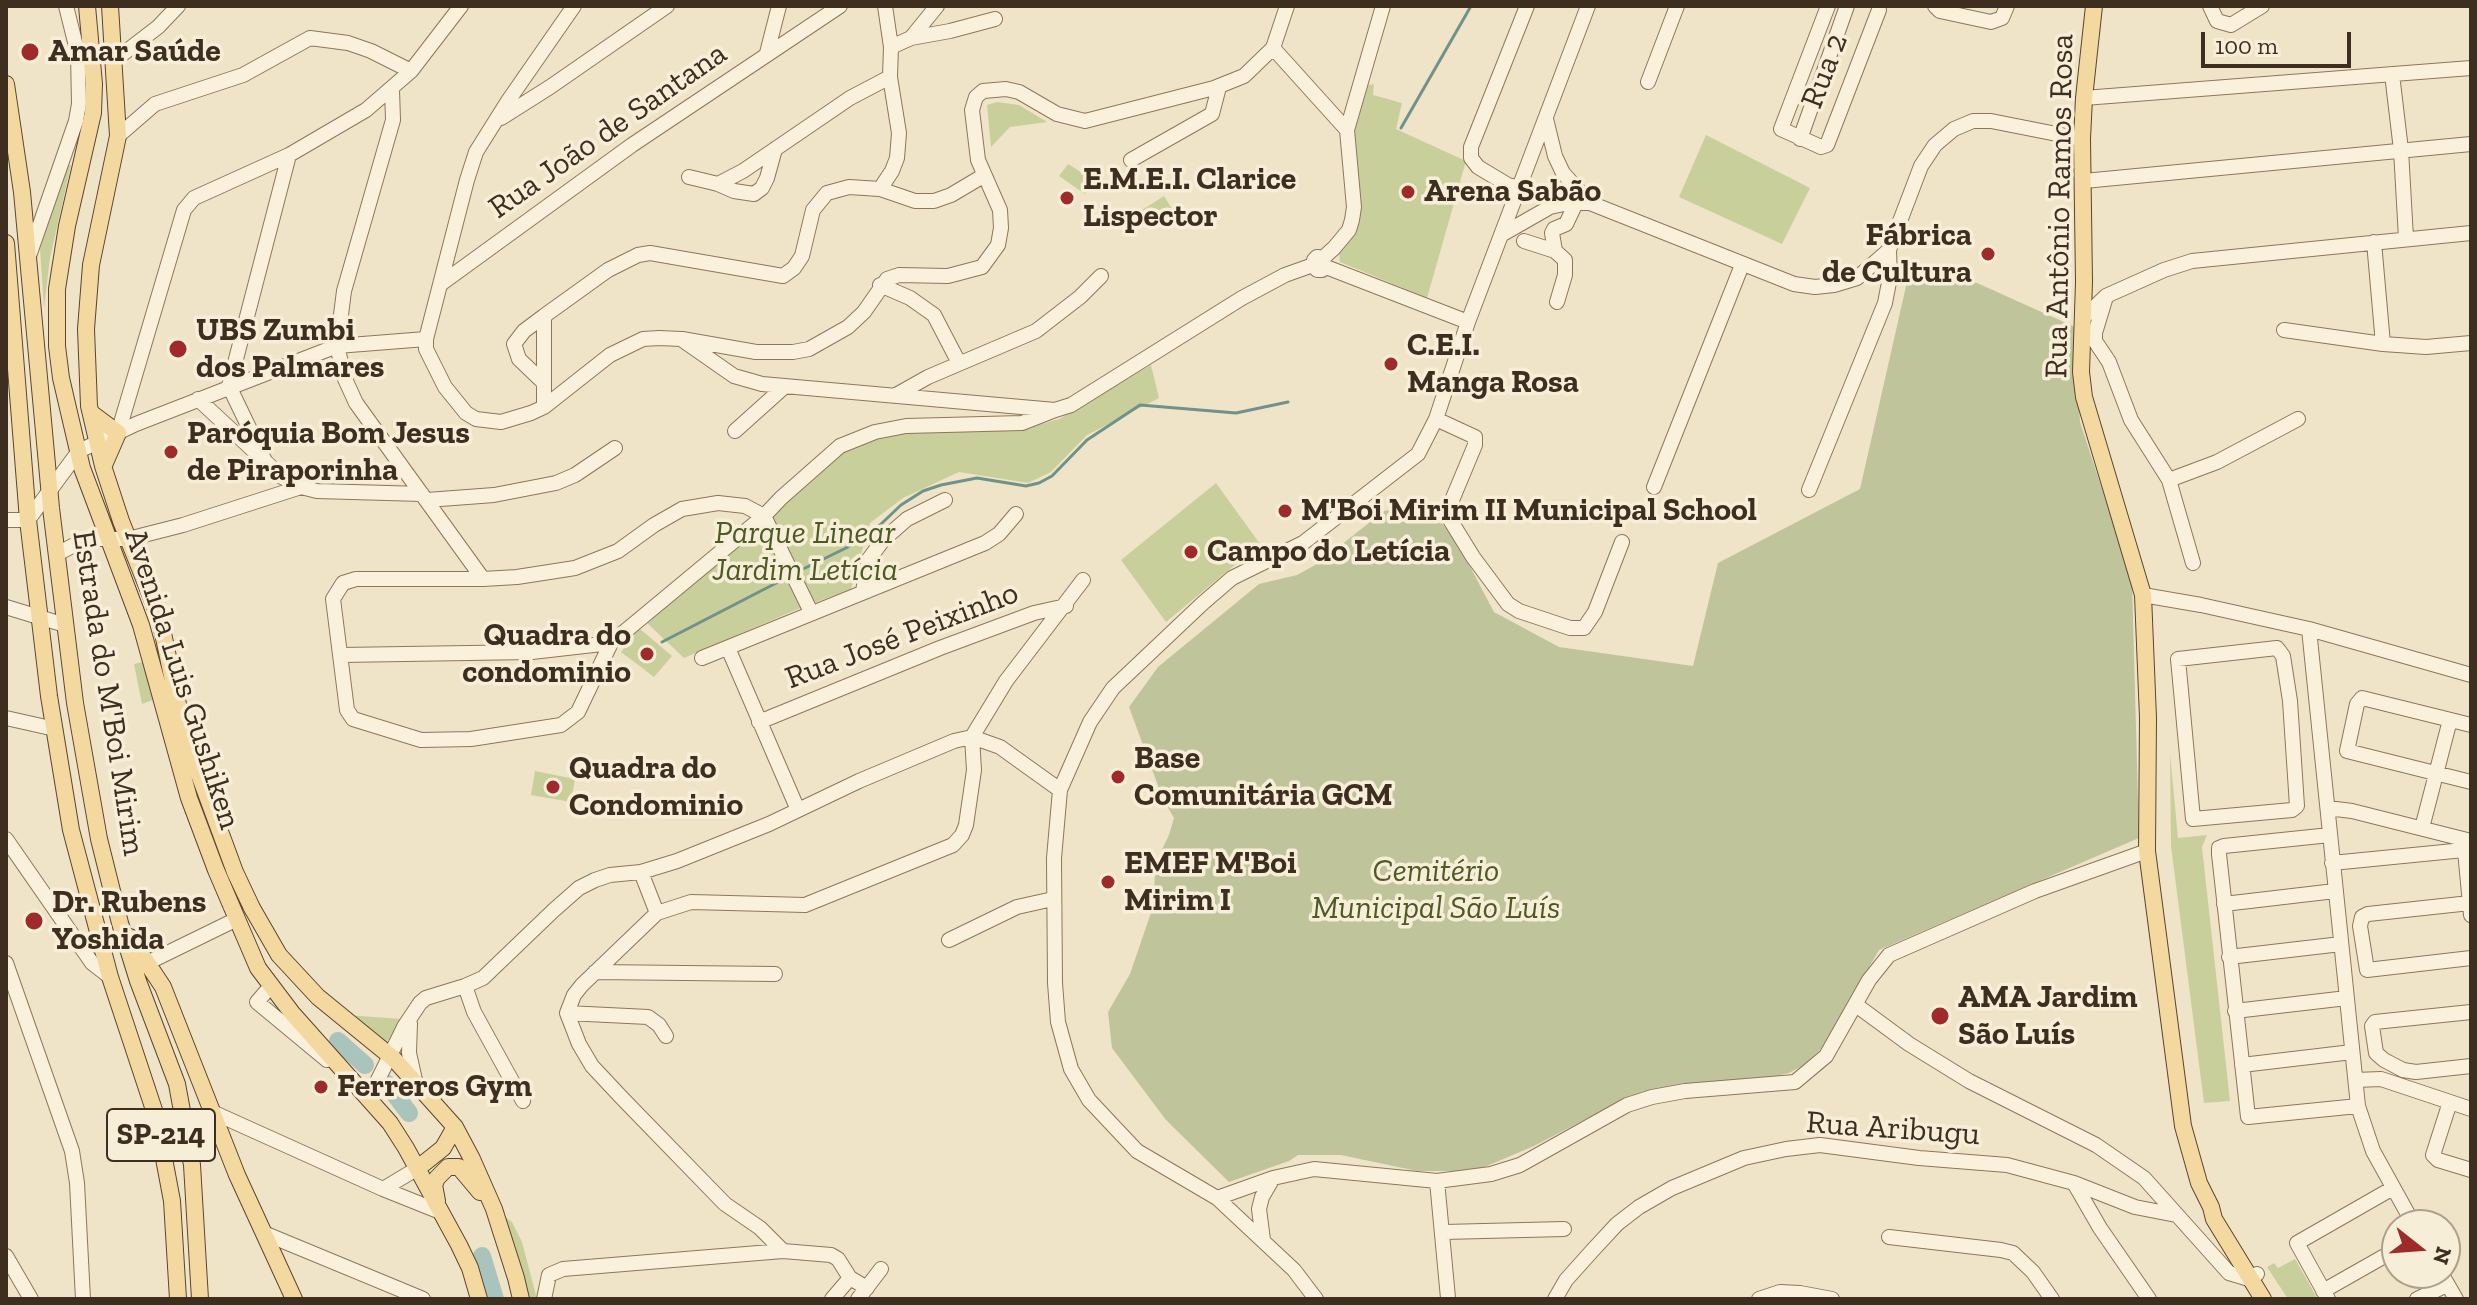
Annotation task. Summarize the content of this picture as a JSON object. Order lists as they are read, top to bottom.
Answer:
{
  "streets": {
    "main road": [
      "Rua Antônio Ramos Rosa",
      "Avenida Luis Gushiken",
      "Estrada do M'Boi Mirim",
      "SP-214"
    ],
    "street": [
      "Rua 2",
      "Rua João de Santana",
      "Rua José Peixinho",
      "Rua Aribugu"
    ]
  },
  "parks": ["Parque Linear Jardim Letícia", "Cemitério Municipal São Luís"],
  "places": [
    "Amar Saúde",
    "Arena Sabão",
    "E.M.E.I. Clarice Lispector",
    "Fábrica de Cultura",
    "UBS Zumbi dos Palmares",
    "C.E.I. Manga Rosa",
    "Paróquia Bom Jesus de Piraporinha",
    "M'Boi Mirim II Municipal School",
    "Campo do Letícia",
    "Quadra do condominio",
    "Base Comunitária GCM",
    "Quadra do Condominio",
    "EMEF M'Boi Mirim I",
    "Dr. Rubens Yoshida",
    "AMA Jardim São Luís",
    "Ferreros Gym"
  ],
  "scale_bar": "100 m",
  "north": "right"
}
